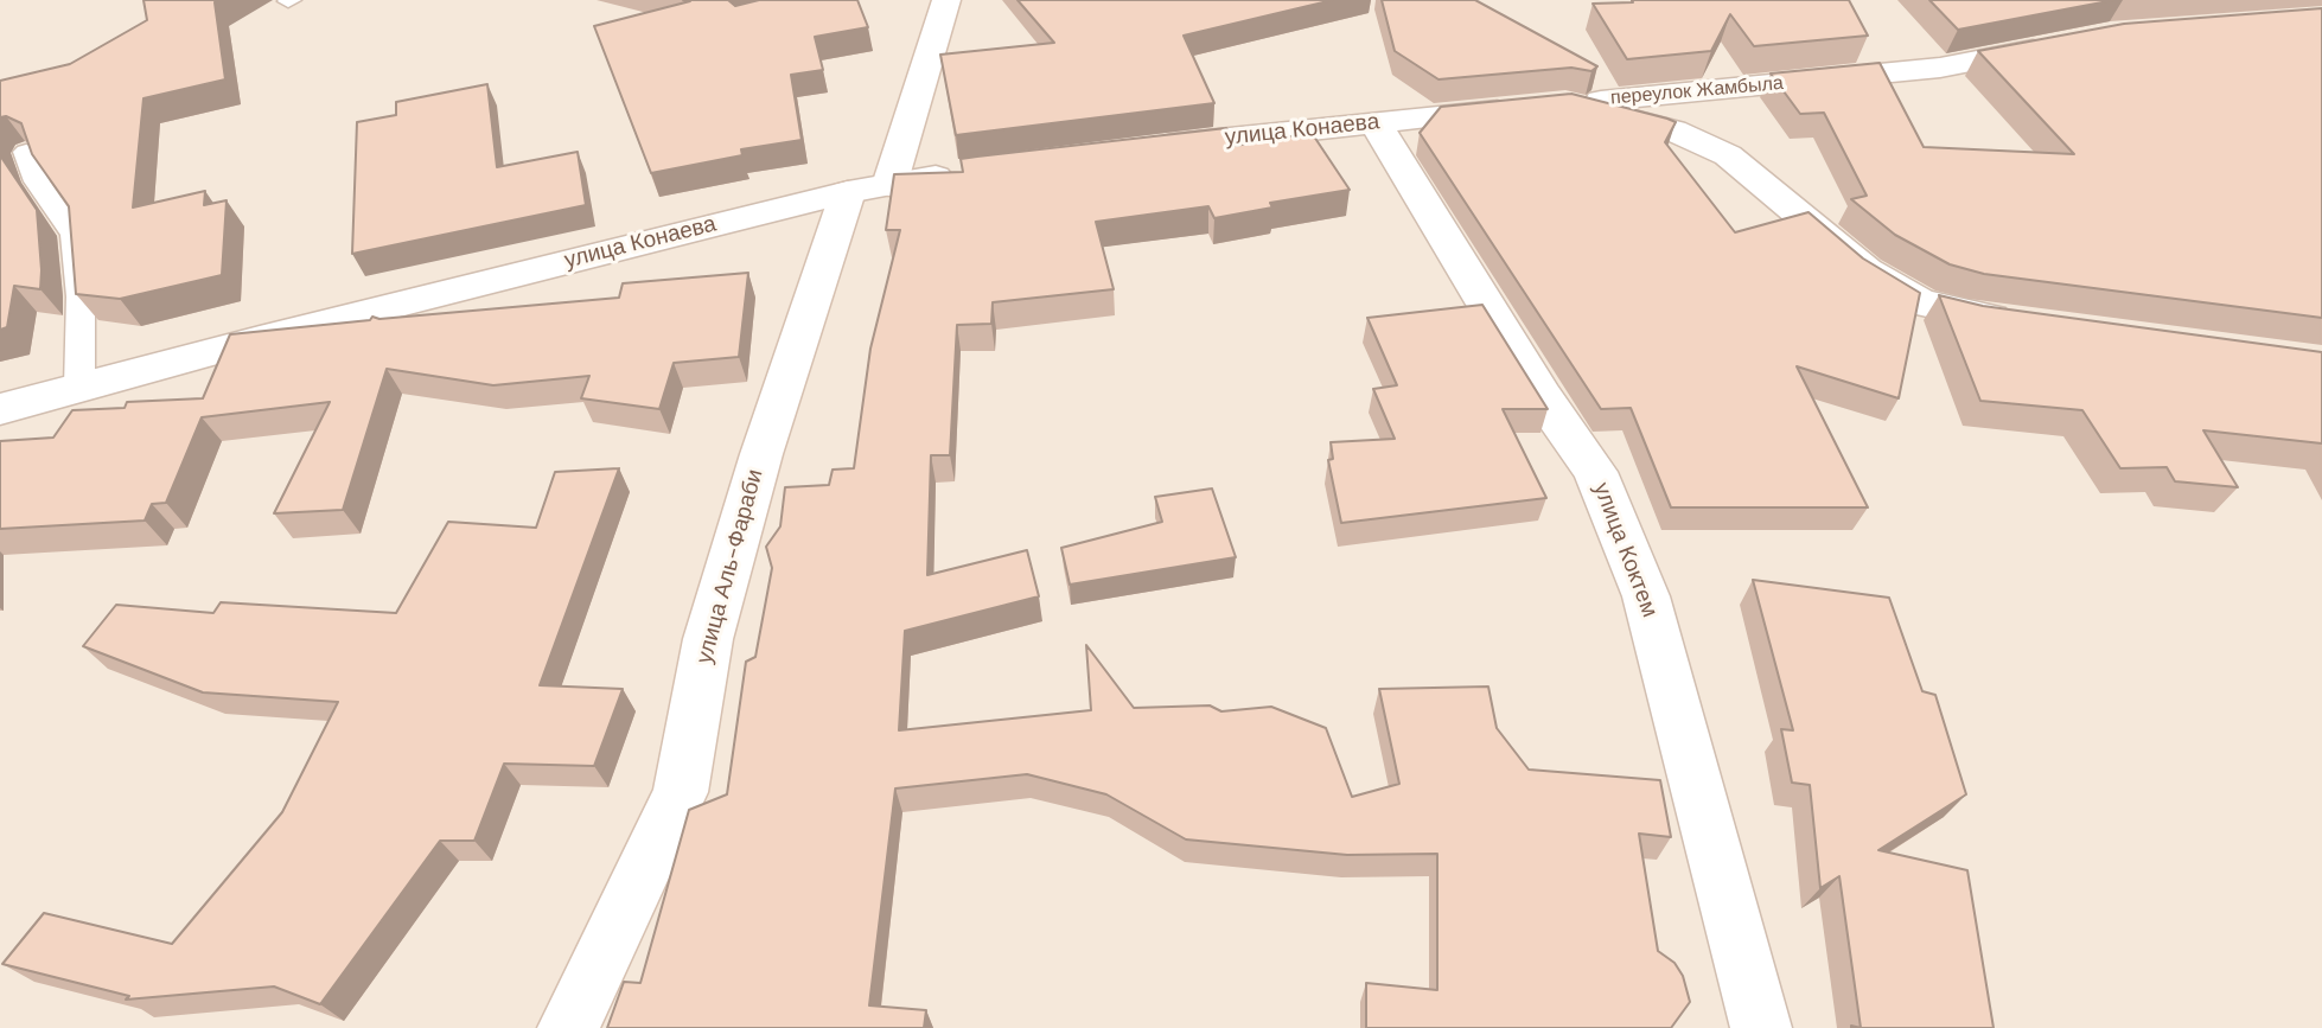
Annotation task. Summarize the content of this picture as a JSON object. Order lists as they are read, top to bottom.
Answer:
{
  "streets": {
    "street": [
      "переулок Жамбыла",
      "улица Конаева",
      "улица Коктем",
      "улица Аль-Фараби"
    ]
  },
  "crossings": [
    ["переулок Жамбыла", "улица Конаева"],
    ["улица Конаева", "улица Коктем"],
    ["улица Конаева", "улица Аль-Фараби"]
  ]
}
